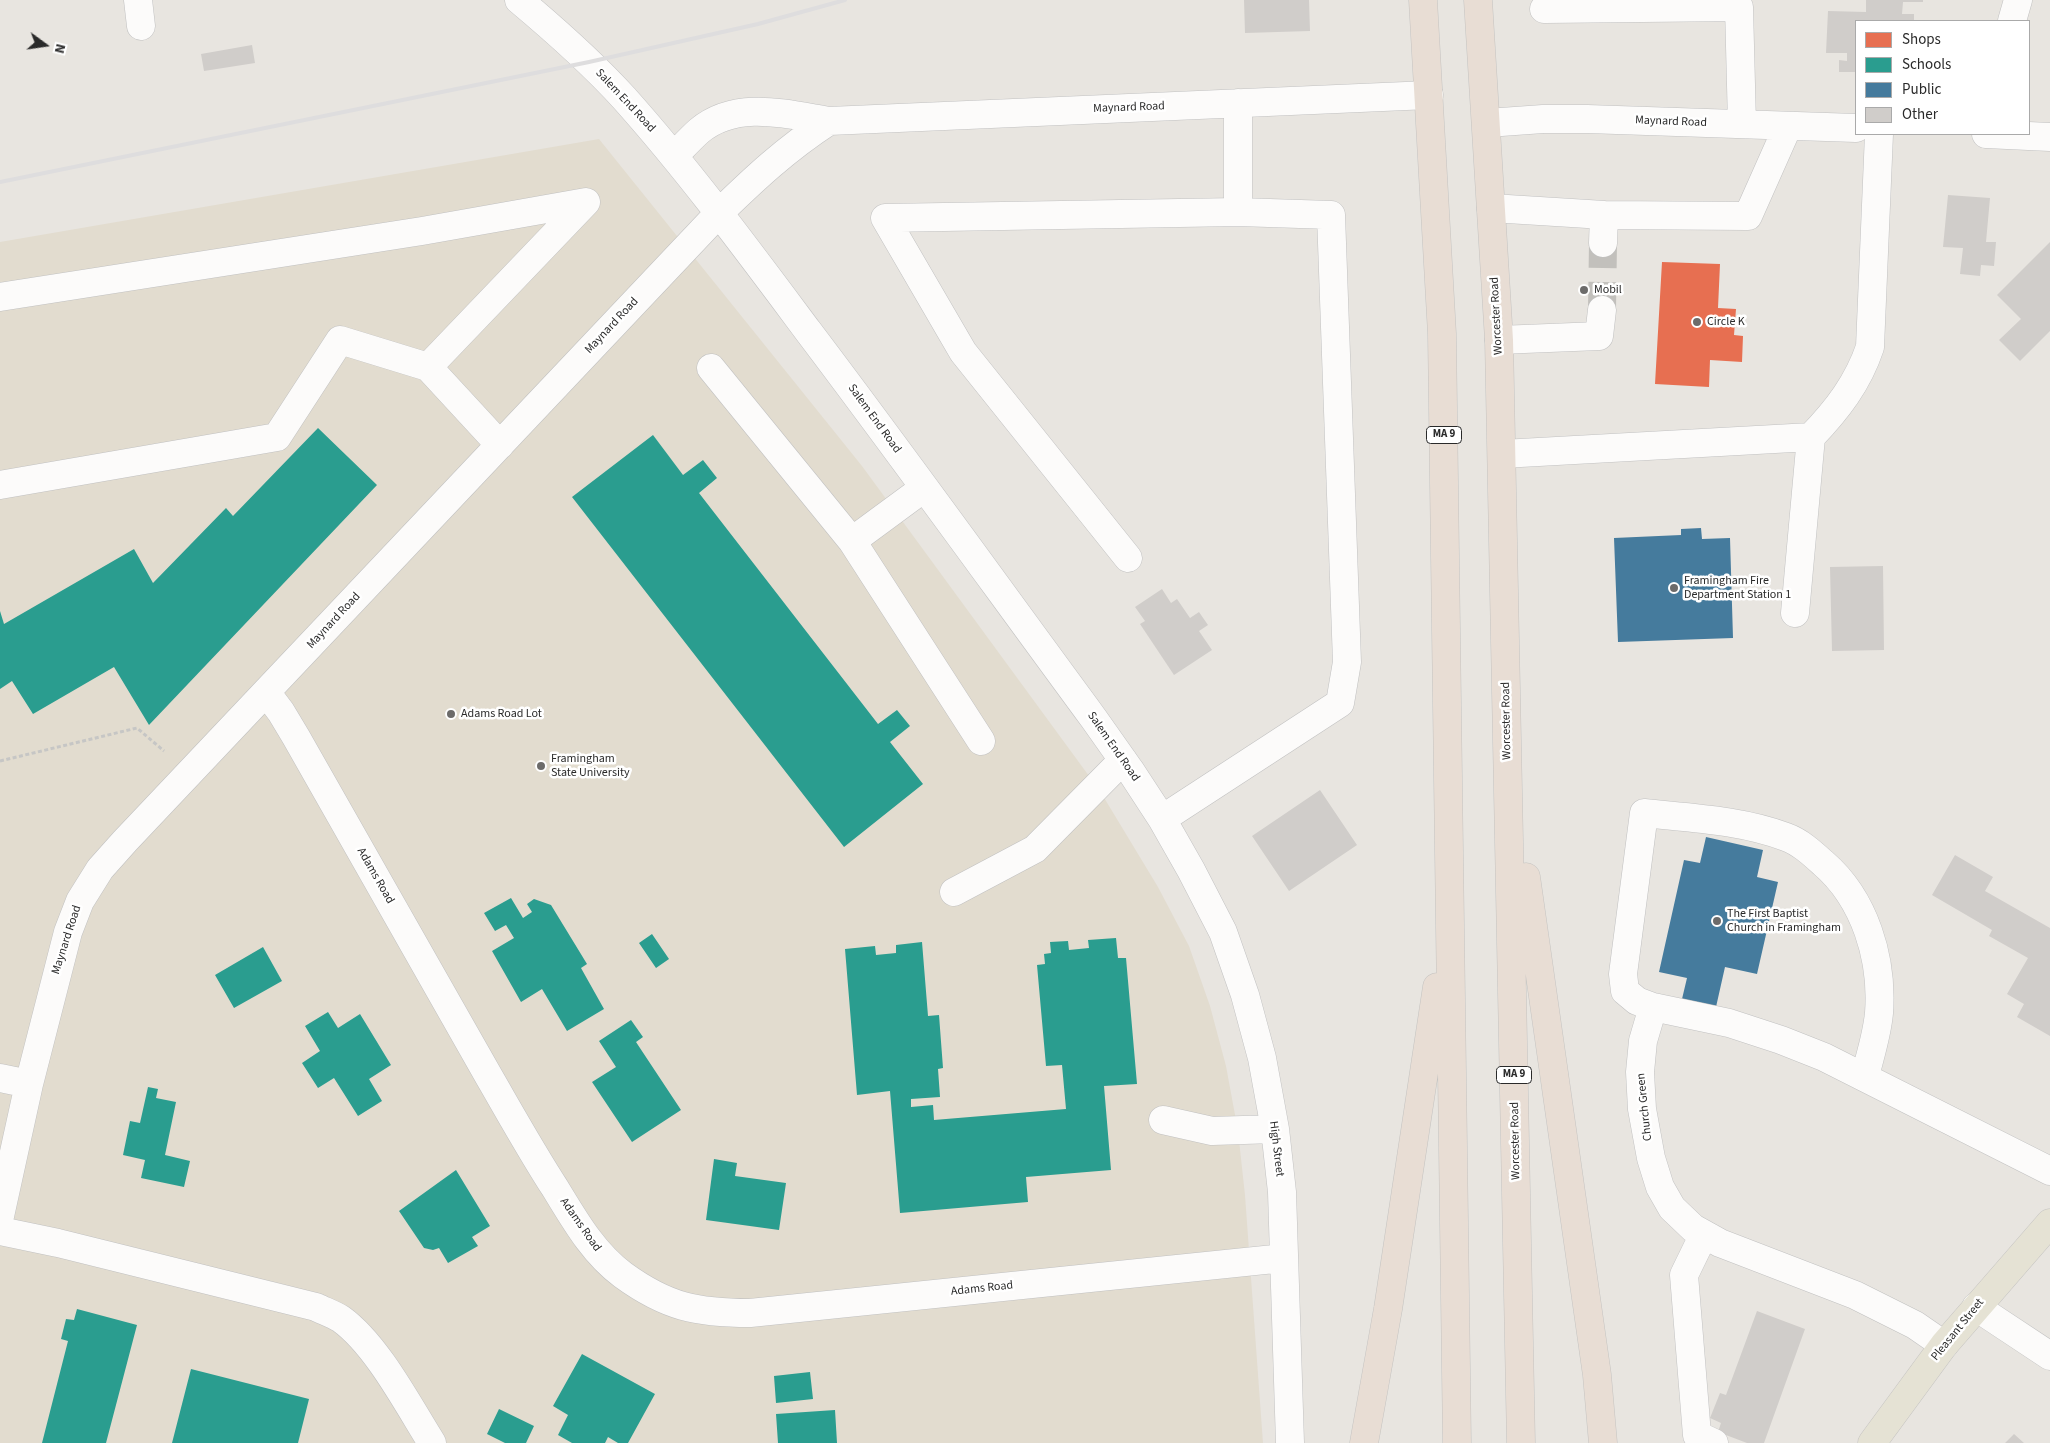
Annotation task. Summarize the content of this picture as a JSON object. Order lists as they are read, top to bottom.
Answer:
{
  "streets": {
    "highway": ["Worcester Road", "MA 9"],
    "main road": ["Pleasant Street"],
    "street": [
      "Salem End Road",
      "Maynard Road",
      "Adams Road",
      "Church Green",
      "High Street"
    ]
  },
  "crossings": [
    ["Salem End Road", "Maynard Road"],
    ["Salem End Road", "High Street"],
    ["Maynard Road", "Worcester Road"],
    ["Maynard Road", "MA 9"],
    ["Maynard Road", "Adams Road"],
    ["Adams Road", "High Street"],
    ["Church Green", "Pleasant Street"]
  ],
  "places": [
    "Mobil",
    "Circle K",
    "Framingham Fire Department Station 1",
    "Adams Road Lot",
    "Framingham State University",
    "The First Baptist Church in Framingham"
  ],
  "legend": [
    "Shops",
    "Schools",
    "Public",
    "Other"
  ],
  "north": "right"
}
